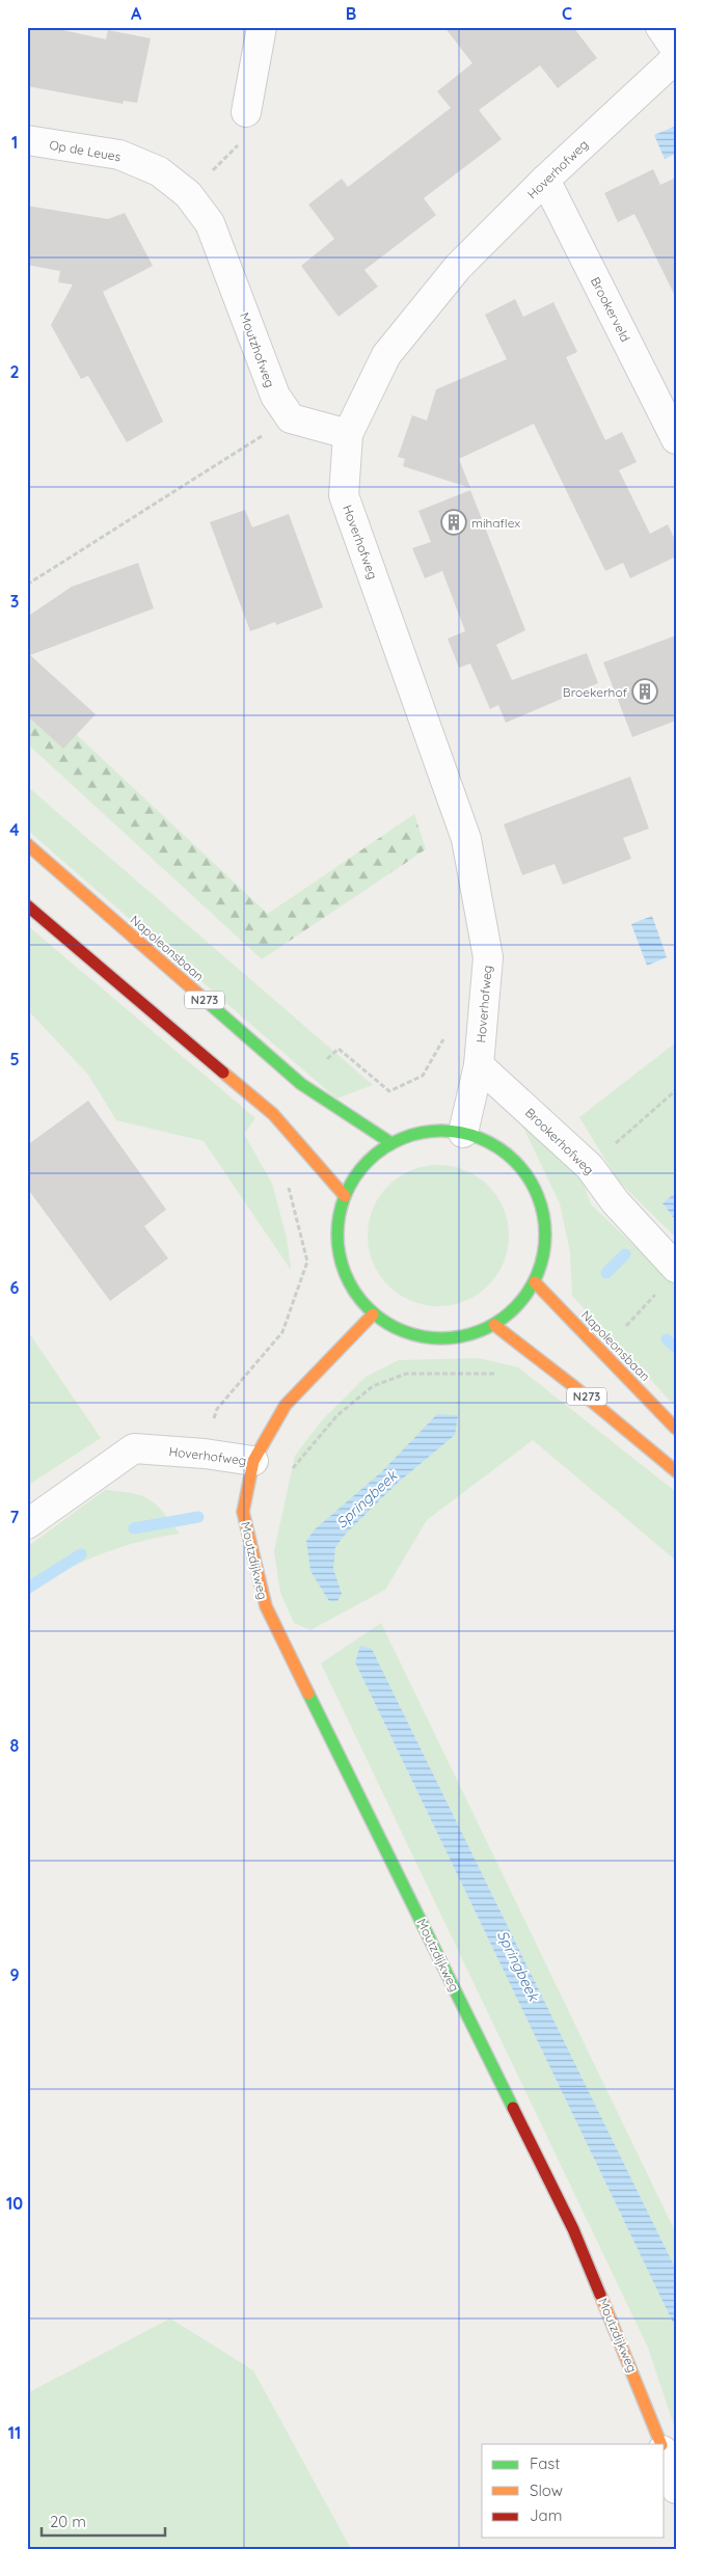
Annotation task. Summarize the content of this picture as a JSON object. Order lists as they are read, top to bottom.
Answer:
{
  "streets": {
    "main road": [
      "Hoverhofweg",
      "Napoleonsbaan",
      "N273",
      "Moutzdijkweg"
    ],
    "street": [
      "Op de Leues",
      "Brookerveld",
      "Moutzhofweg",
      "Brookerhofweg"
    ]
  },
  "crossings": [
    ["Op de Leues", "Moutzhofweg"],
    ["Hoverhofweg", "Brookerveld"],
    ["Hoverhofweg", "Brookerhofweg"],
    ["Hoverhofweg", "Moutzdijkweg"]
  ],
  "water": ["Springbeek"],
  "places": {
    "building": ["mihaflex", "Broekerhof"]
  },
  "legend": ["Fast", "Slow", "Jam"],
  "scale_bar": "20 m",
  "grid": {
    "columns": ["A", "B", "C"],
    "rows": [
      "1",
      "2",
      "3",
      "4",
      "5",
      "6",
      "7",
      "8",
      "9",
      "10",
      "11"
    ]
  }
}
